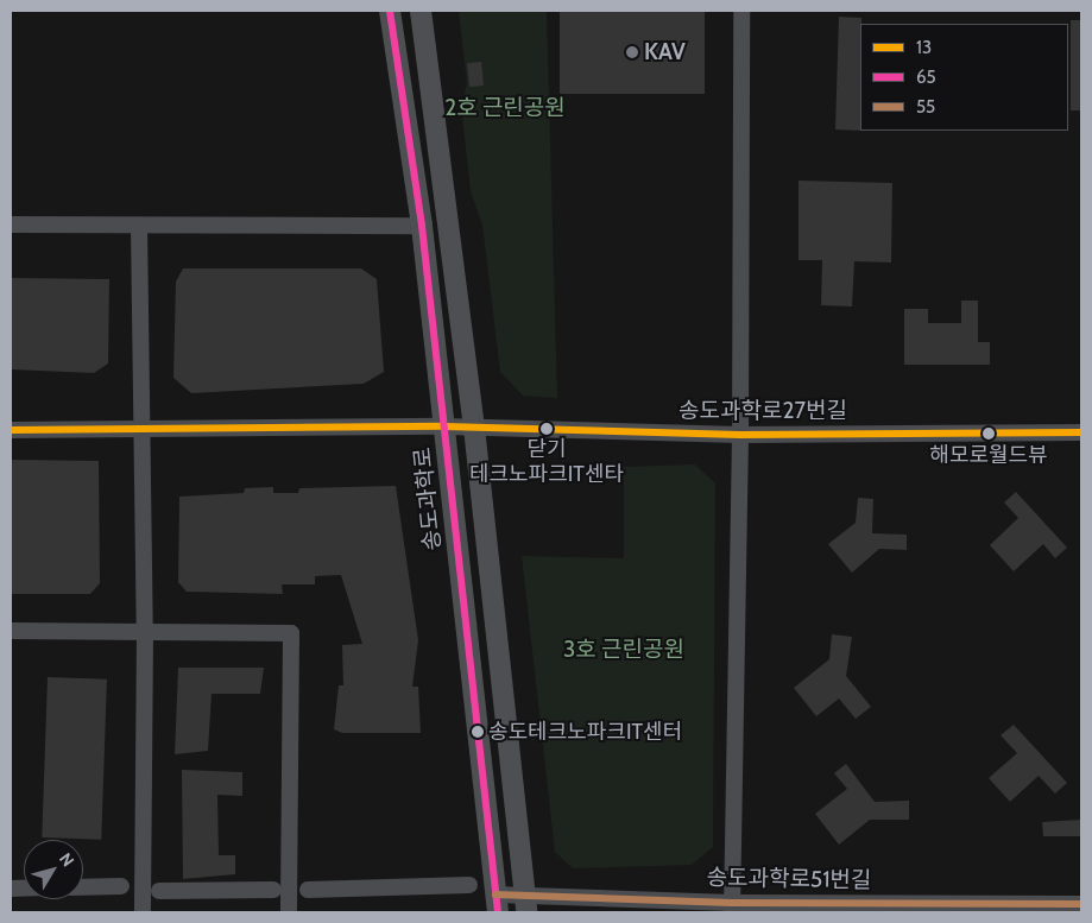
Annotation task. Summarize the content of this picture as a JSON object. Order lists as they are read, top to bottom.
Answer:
{
  "streets": {
    "main road": ["송도과학로"],
    "street": ["송도과학로27번길", "송도과학로51번길"]
  },
  "crossings": [
    ["송도과학로27번길", "송도과학로"],
    ["송도과학로", "송도과학로51번길"]
  ],
  "parks": ["2호 근린공원", "3호 근린공원"],
  "places": [
    "KAV",
    "닫기 테크노파크IT센타",
    "해모로월드뷰",
    "송도테크노파크IT센터"
  ],
  "lines": ["transit line 65", "transit line 13", "transit line 55"],
  "legend": ["13", "65", "55"],
  "north": "top right"
}
